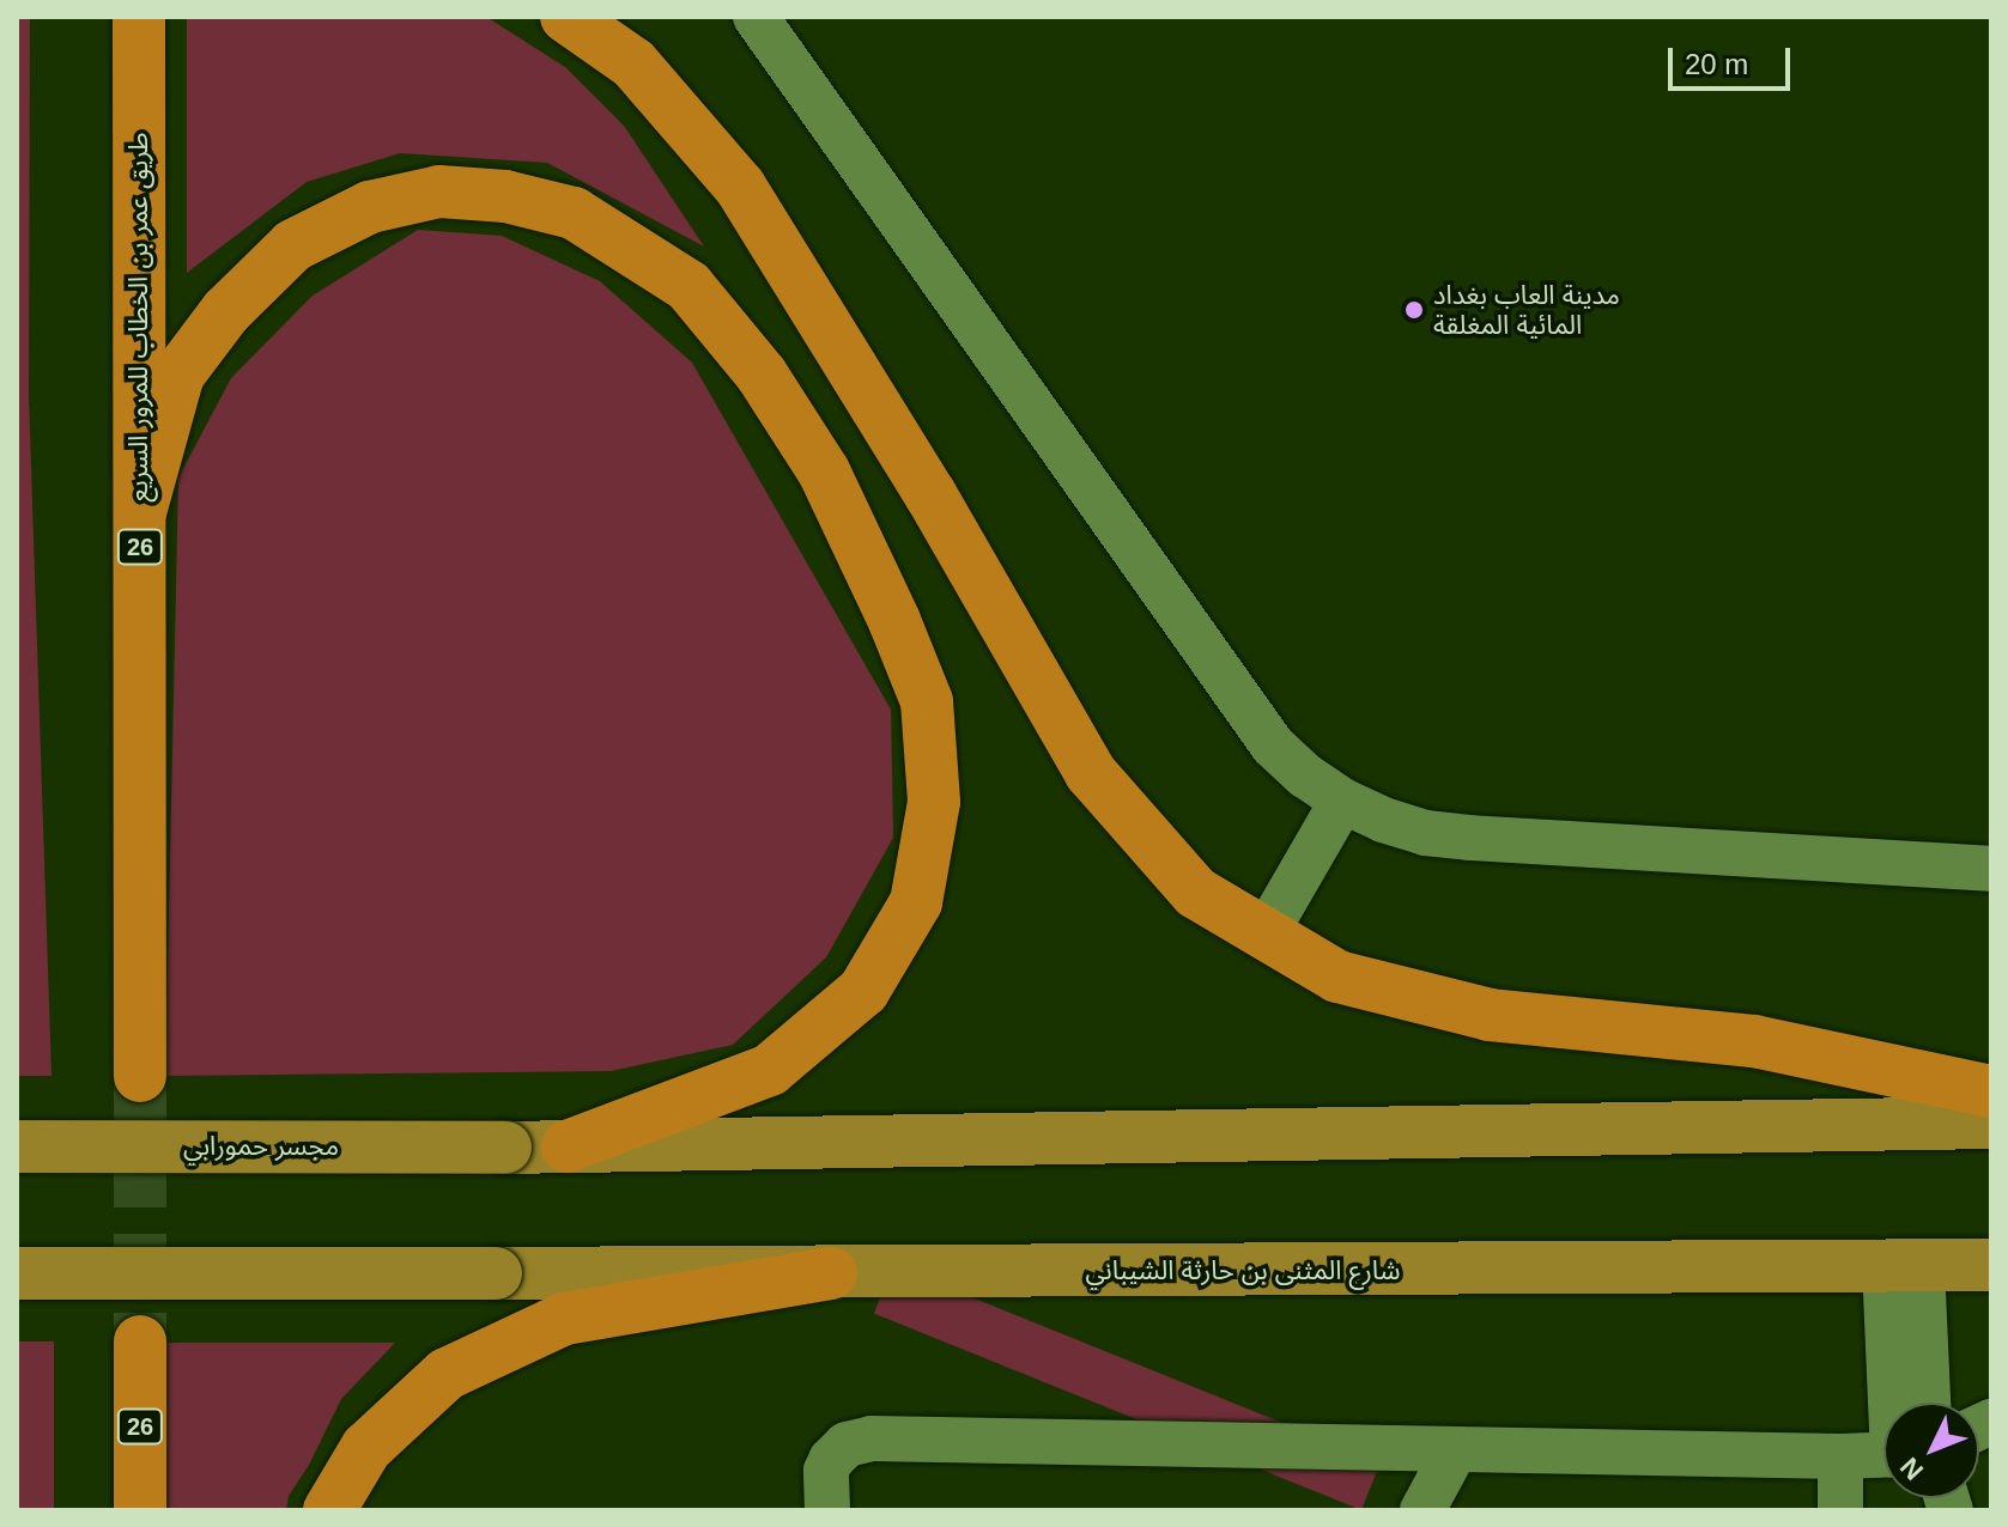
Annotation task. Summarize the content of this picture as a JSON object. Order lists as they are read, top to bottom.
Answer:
{
  "streets": {
    "highway": ["طريق عمر بن الخطاب للمرور السريع", "26"],
    "main road": ["مجسر حمورابي", "شارع المثنى بن حارثة الشيباني"]
  },
  "places": ["مدينة العاب بغداد المائية المغلقة"],
  "scale_bar": "20 m",
  "north": "bottom left"
}
